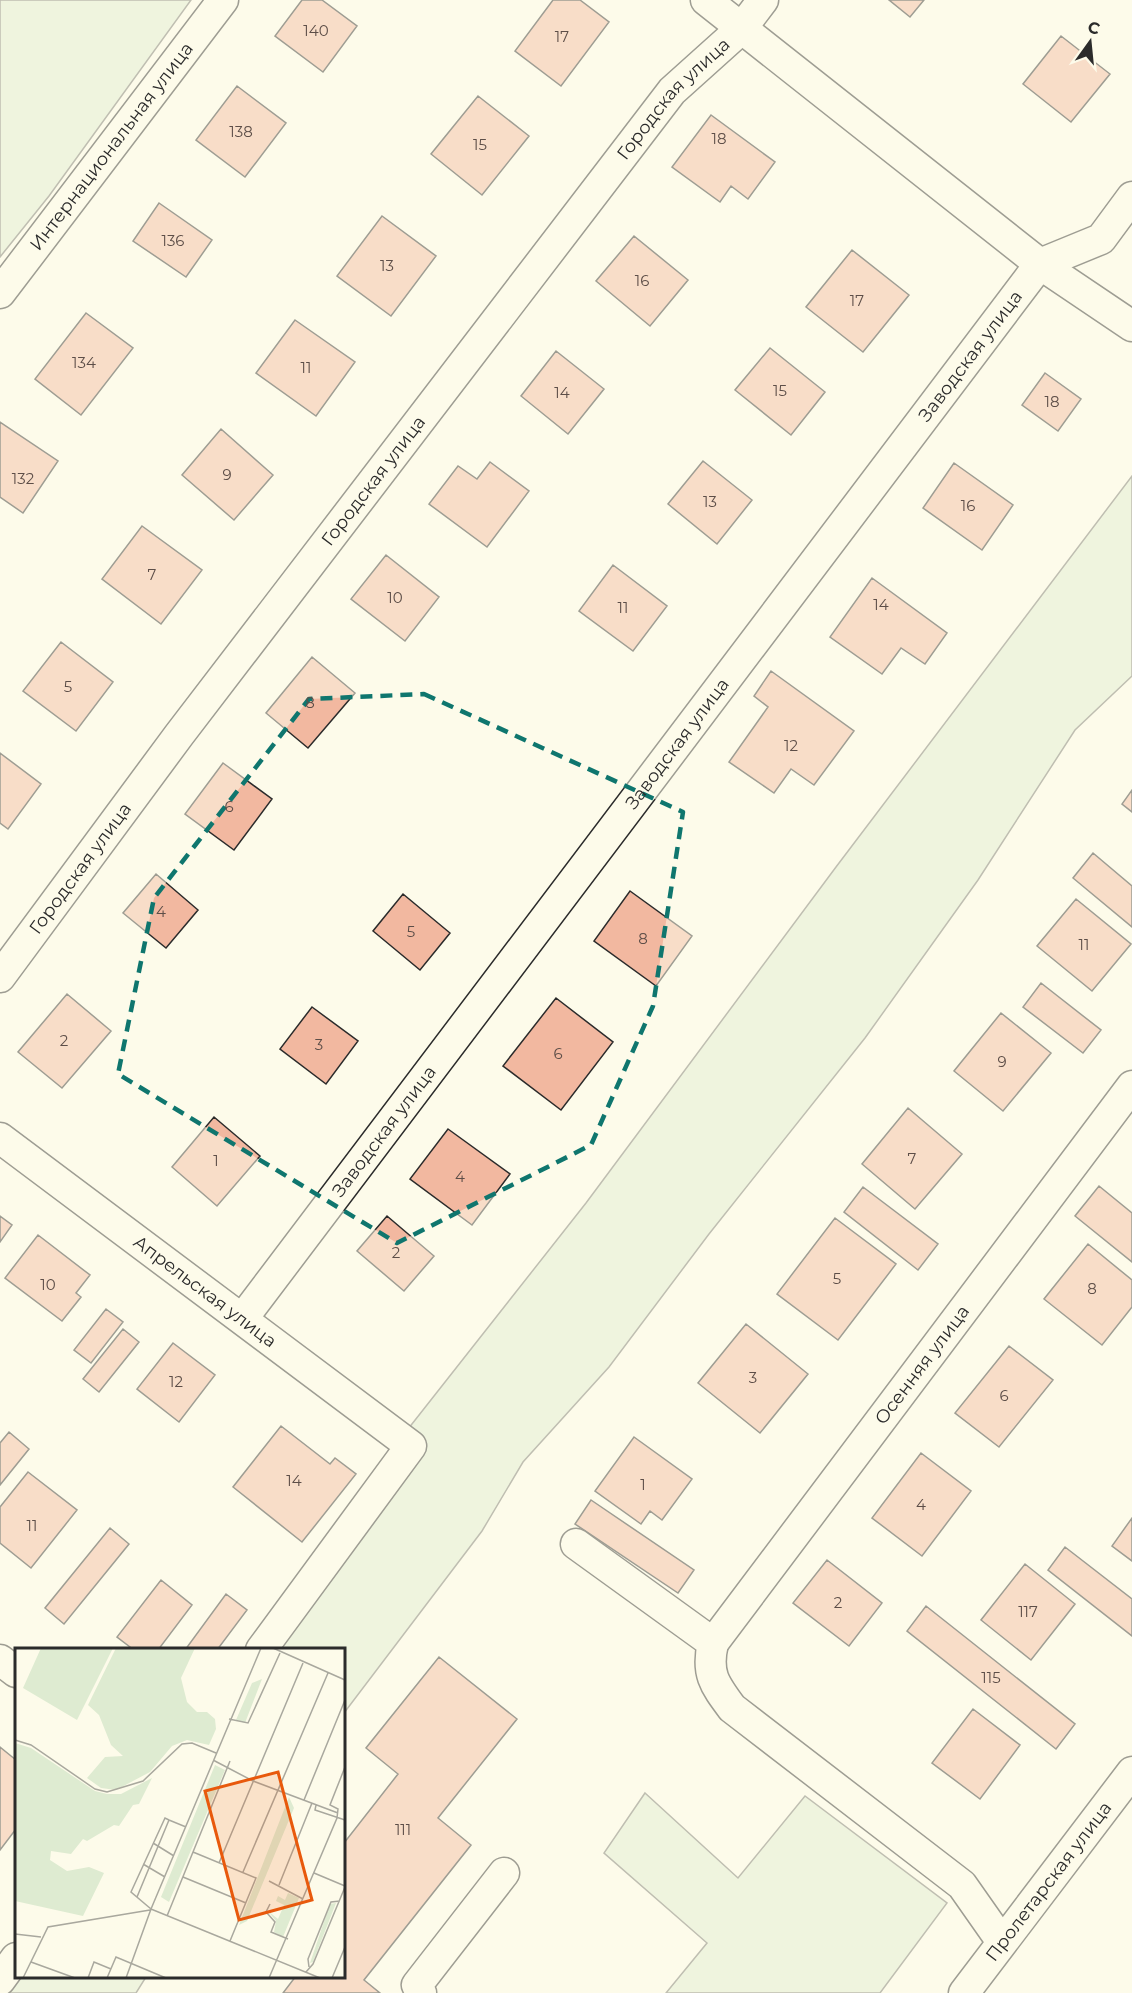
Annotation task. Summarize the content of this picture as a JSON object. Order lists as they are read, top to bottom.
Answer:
{
  "streets": {
    "street": [
      "Городская улица",
      "Интернациональная улица",
      "Заводская улица",
      "Апрельская улица",
      "Осенняя улица",
      "Пролетарская улица"
    ]
  },
  "crossings": [
    ["Заводская улица", "Апрельская улица"]
  ],
  "house_numbers": [
    "140",
    "17",
    "138",
    "18",
    "15",
    "136",
    "13",
    "16",
    "17",
    "134",
    "11",
    "15",
    "14",
    "18",
    "9",
    "132",
    "13",
    "16",
    "7",
    "10",
    "14",
    "11",
    "5",
    "8",
    "12",
    "6",
    "4",
    "5",
    "8",
    "11",
    "2",
    "3",
    "6",
    "9",
    "7",
    "1",
    "4",
    "2",
    "5",
    "10",
    "8",
    "3",
    "12",
    "6",
    "14",
    "1",
    "4",
    "11",
    "2",
    "117",
    "115",
    "111"
  ],
  "north": "top"
}
